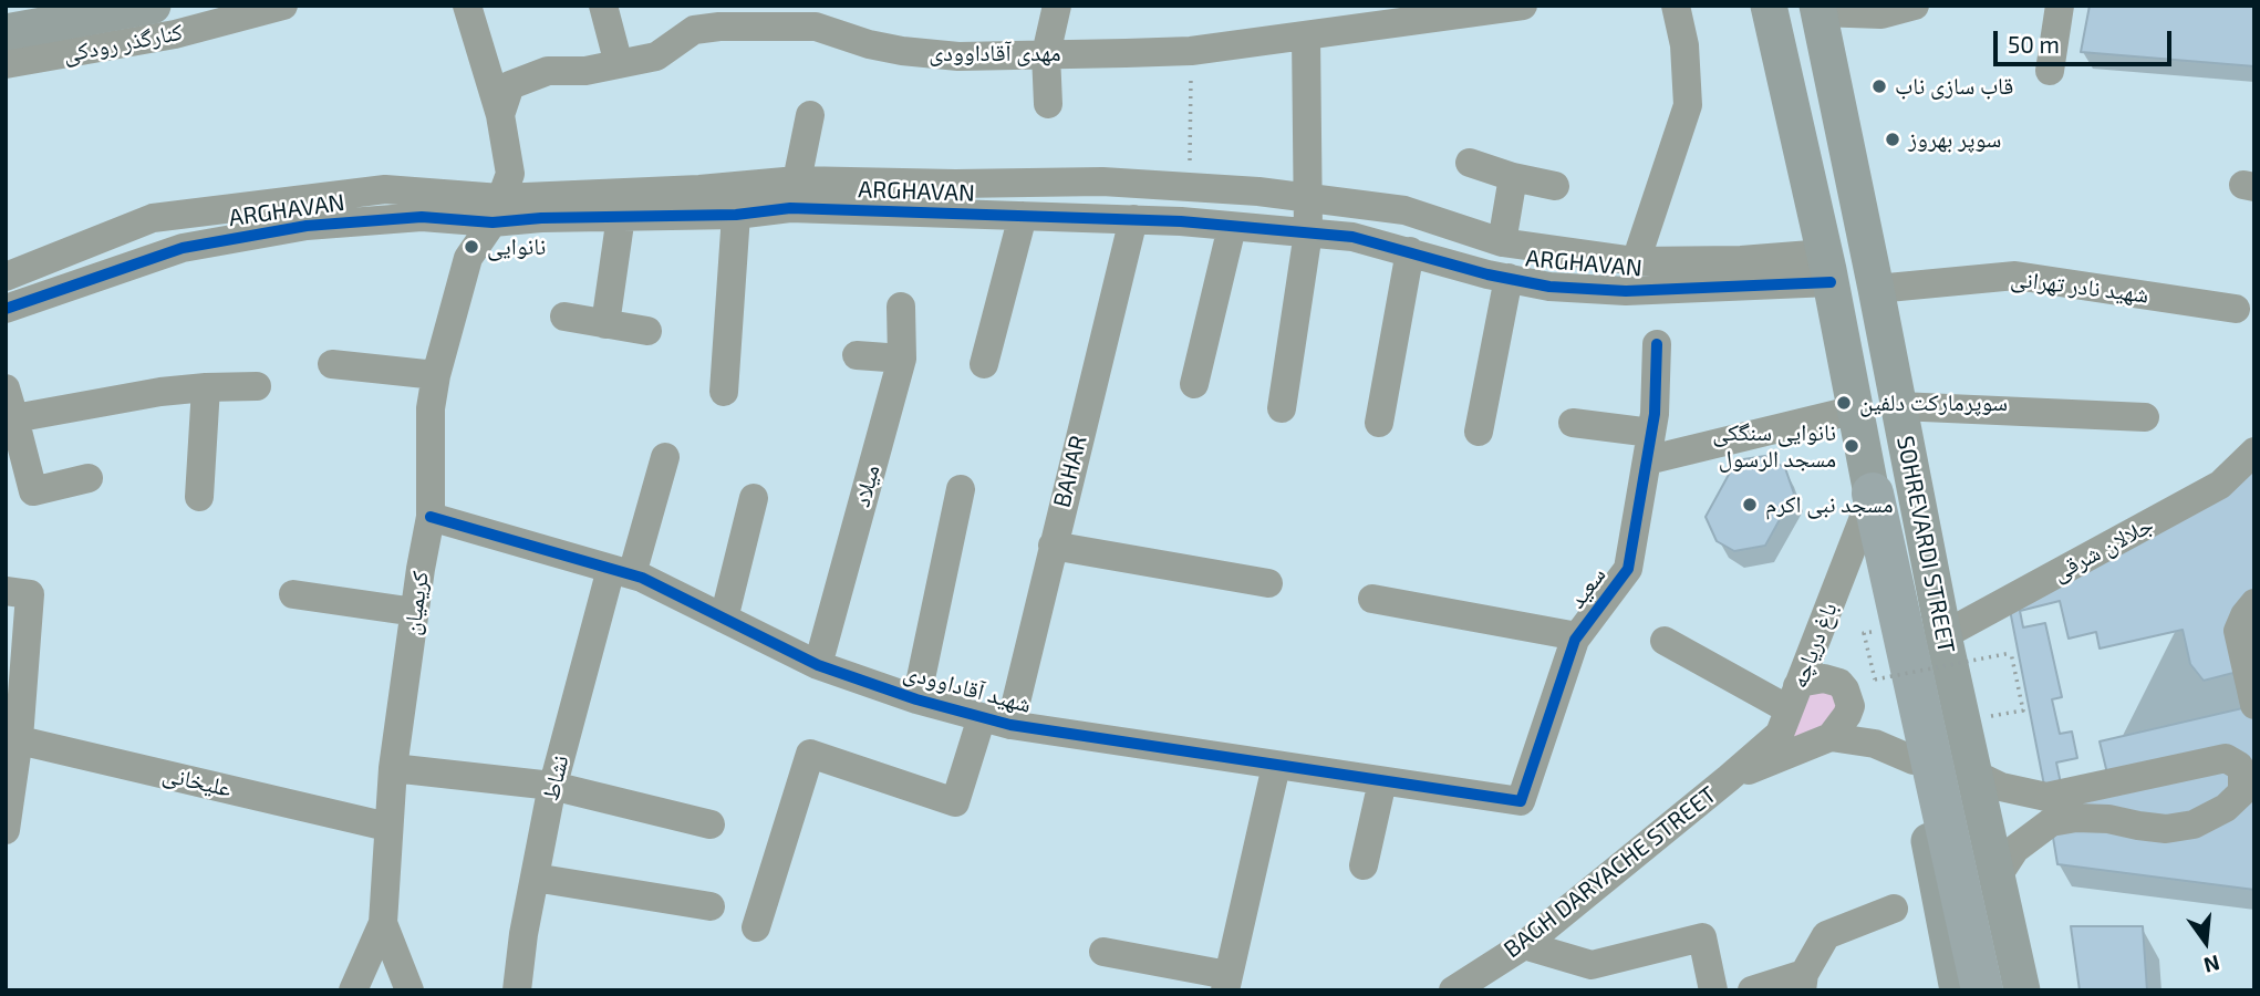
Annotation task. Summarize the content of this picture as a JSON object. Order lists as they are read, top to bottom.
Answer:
{
  "streets": {
    "main road": ["SOHREVARDI STREET"],
    "street": [
      "کنارگذر رودکی",
      "مهدی آقاداوودی",
      "ARGHAVAN",
      "شهید نادر تهرانی",
      "BAHAR",
      "میلاد",
      "جلالان شرقی",
      "سعید",
      "کریمیان",
      "باغ دریاچه",
      "شهید آقاداوودی",
      "نشاط",
      "علیخانی",
      "BAGH DARYACHE STREET"
    ]
  },
  "crossings": [
    ["ARGHAVAN", "BAHAR"],
    ["ARGHAVAN", "SOHREVARDI STREET"],
    ["ARGHAVAN", "کریمیان"],
    ["شهید نادر تهرانی", "SOHREVARDI STREET"],
    ["BAHAR", "شهید آقاداوودی"],
    ["میلاد", "شهید آقاداوودی"],
    ["SOHREVARDI STREET", "جلالان شرقی"],
    ["SOHREVARDI STREET", "باغ دریاچه"],
    ["سعید", "شهید آقاداوودی"],
    ["کریمیان", "شهید آقاداوودی"],
    ["کریمیان", "علیخانی"],
    ["باغ دریاچه", "BAGH DARYACHE STREET"],
    ["شهید آقاداوودی", "نشاط"]
  ],
  "places": [
    "قاب سازی ناب",
    "سوپر بهروز",
    "نانوایی",
    "سوپرمارکت دلفین",
    "نانوایی سنگکی مسجد الرسول",
    "مسجد نبی اکرم"
  ],
  "scale_bar": "50 m",
  "north": "bottom"
}
